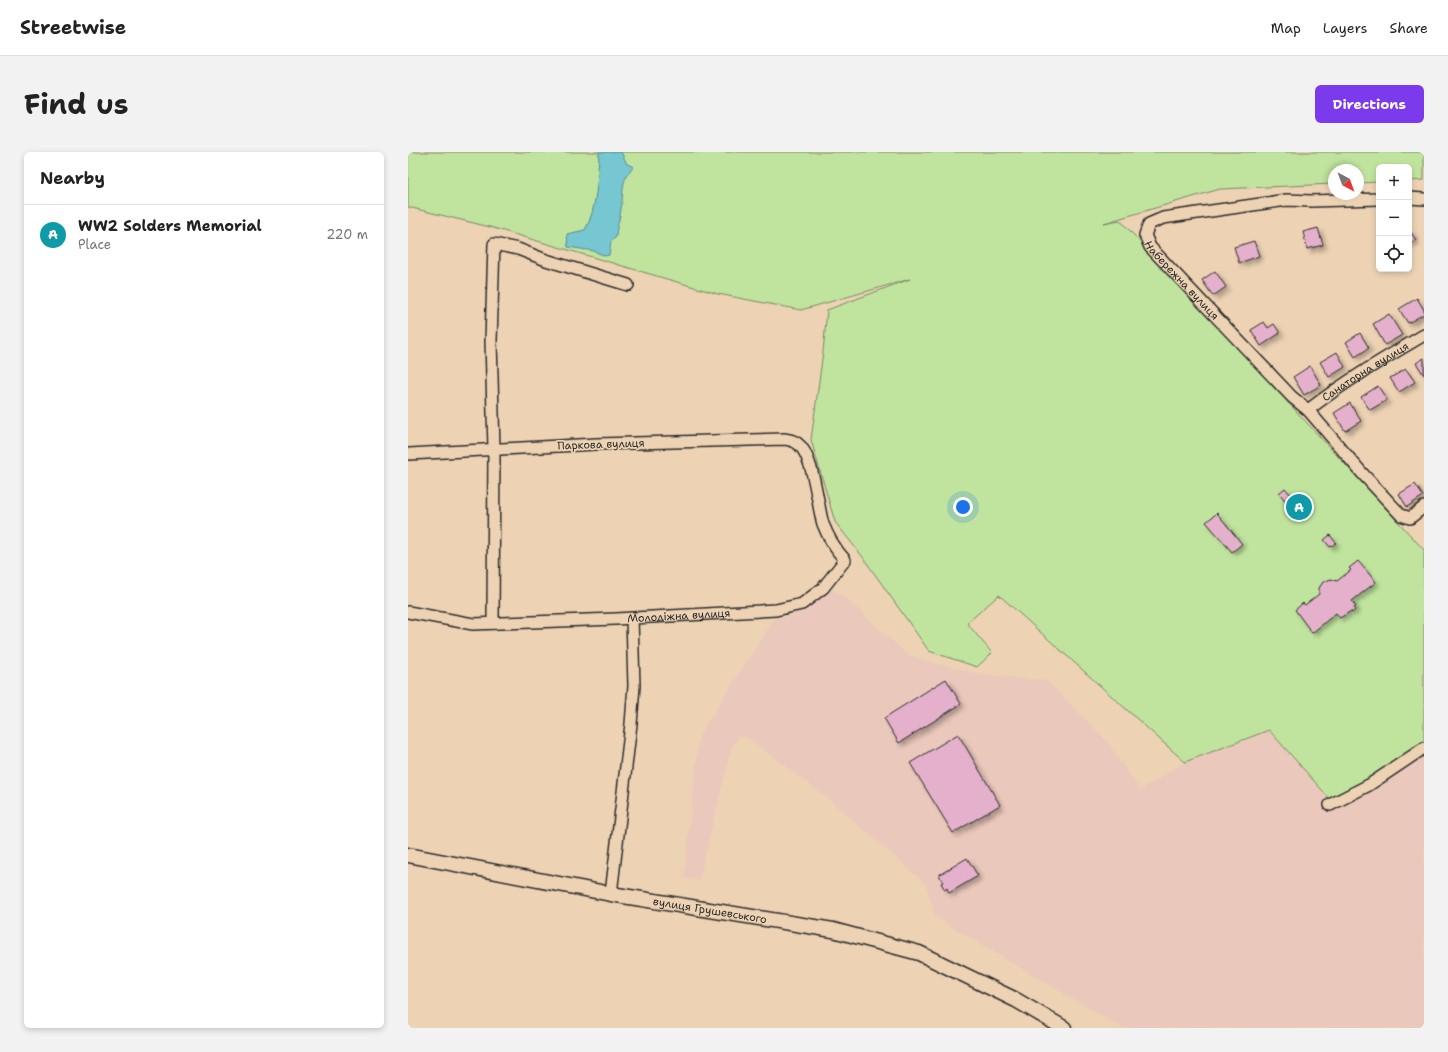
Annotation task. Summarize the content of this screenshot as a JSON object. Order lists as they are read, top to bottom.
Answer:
{
  "streets": {
    "main road": ["вулиця Грушевського"],
    "street": [
      "Набережна вулиця",
      "Санаторна вулиця",
      "Паркова вулиця",
      "Молодіжна вулиця"
    ]
  },
  "crossings": [
    ["Набережна вулиця", "Санаторна вулиця"],
    ["Паркова вулиця", "Молодіжна вулиця"]
  ],
  "north": "bottom right",
  "page": {
    "header": "Streetwise",
    "nav": ["Map", "Layers", "Share"],
    "title": "Find us",
    "buttons": "Directions",
    "heading": "Nearby",
    "map_buttons": ["+", "−"],
    "list": [
      {
        "mark": "A",
        "name": "WW2 Solders Memorial",
        "note": "Place",
        "value": "220 m"
      }
    ],
    "pins": "A"
  }
}
